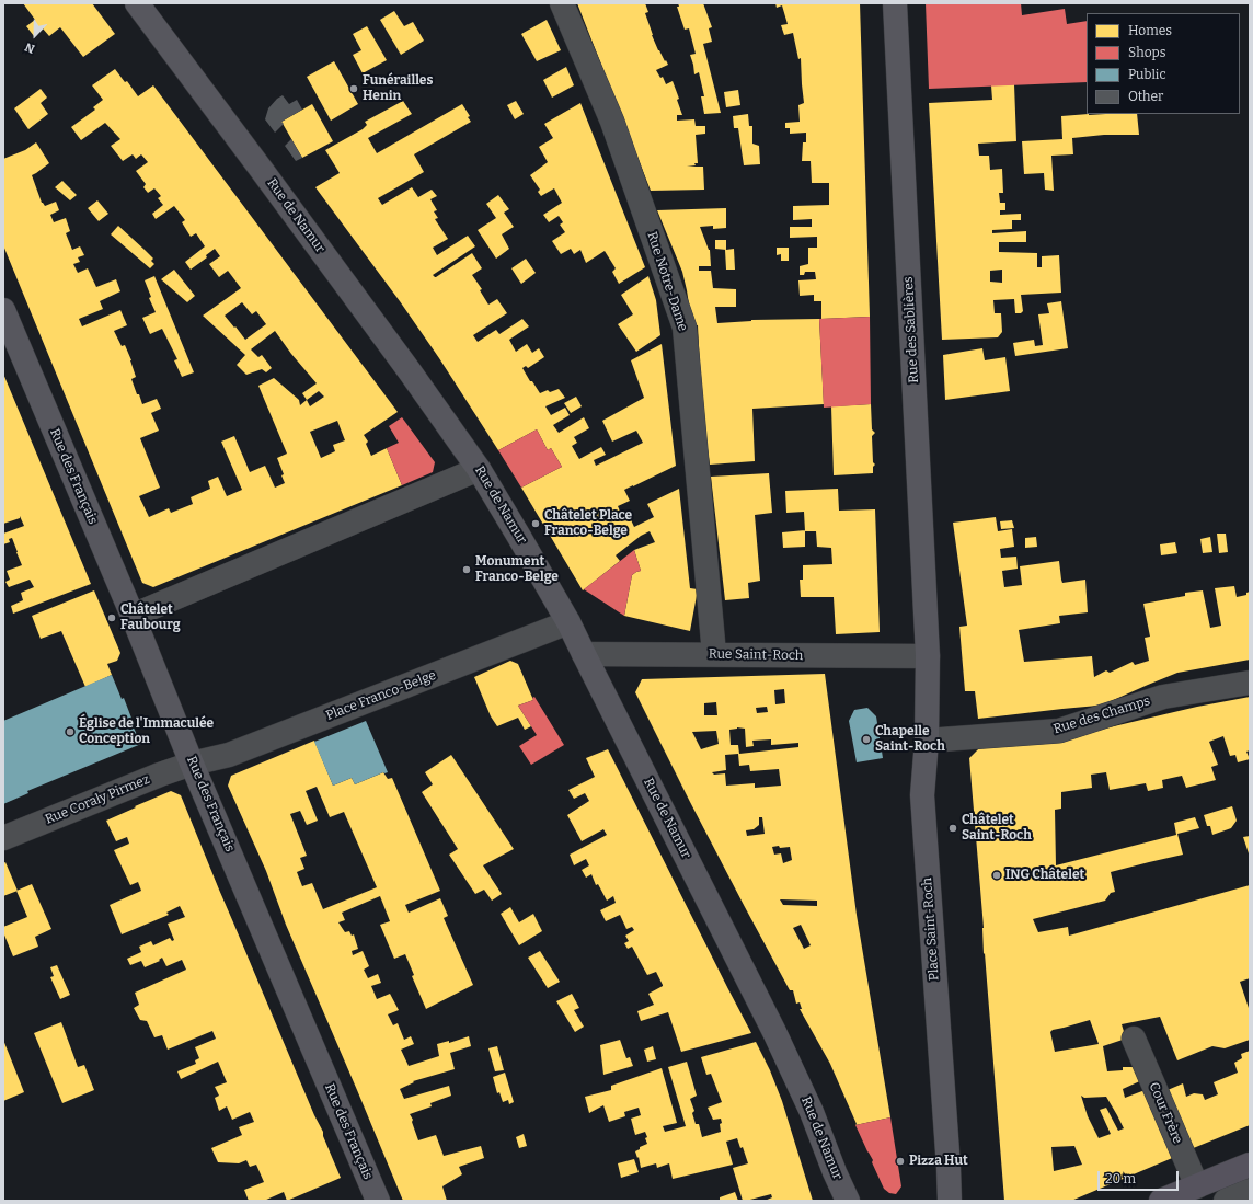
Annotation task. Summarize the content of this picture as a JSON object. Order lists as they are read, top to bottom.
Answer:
{
  "streets": {
    "main road": [
      "Rue de Namur",
      "Rue des Sablières",
      "Rue des Français",
      "Place Saint-Roch"
    ],
    "street": [
      "Rue Notre-Dame",
      "Rue Saint-Roch",
      "Place Franco-Belge",
      "Rue des Champs",
      "Rue Coraly Pirmez",
      "Cour Frère"
    ]
  },
  "crossings": [
    ["Rue de Namur", "Rue Saint-Roch"],
    ["Rue de Namur", "Place Franco-Belge"],
    ["Rue Notre-Dame", "Rue Saint-Roch"],
    ["Rue des Sablières", "Rue Saint-Roch"],
    ["Rue des Sablières", "Place Saint-Roch"],
    ["Rue des Français", "Place Franco-Belge"],
    ["Rue des Français", "Rue Coraly Pirmez"],
    ["Rue Saint-Roch", "Place Saint-Roch"],
    ["Place Franco-Belge", "Rue Coraly Pirmez"],
    ["Rue des Champs", "Place Saint-Roch"]
  ],
  "places": [
    "Funérailles Henin",
    "Châtelet Place Franco-Belge",
    "Monument Franco-Belge",
    "Châtelet Faubourg",
    "Église de l'Immaculée Conception",
    "Chapelle Saint-Roch",
    "Châtelet Saint-Roch",
    "ING Châtelet",
    "Pizza Hut"
  ],
  "legend": [
    "Homes",
    "Shops",
    "Public",
    "Other"
  ],
  "scale_bar": "20 m",
  "north": "bottom"
}
